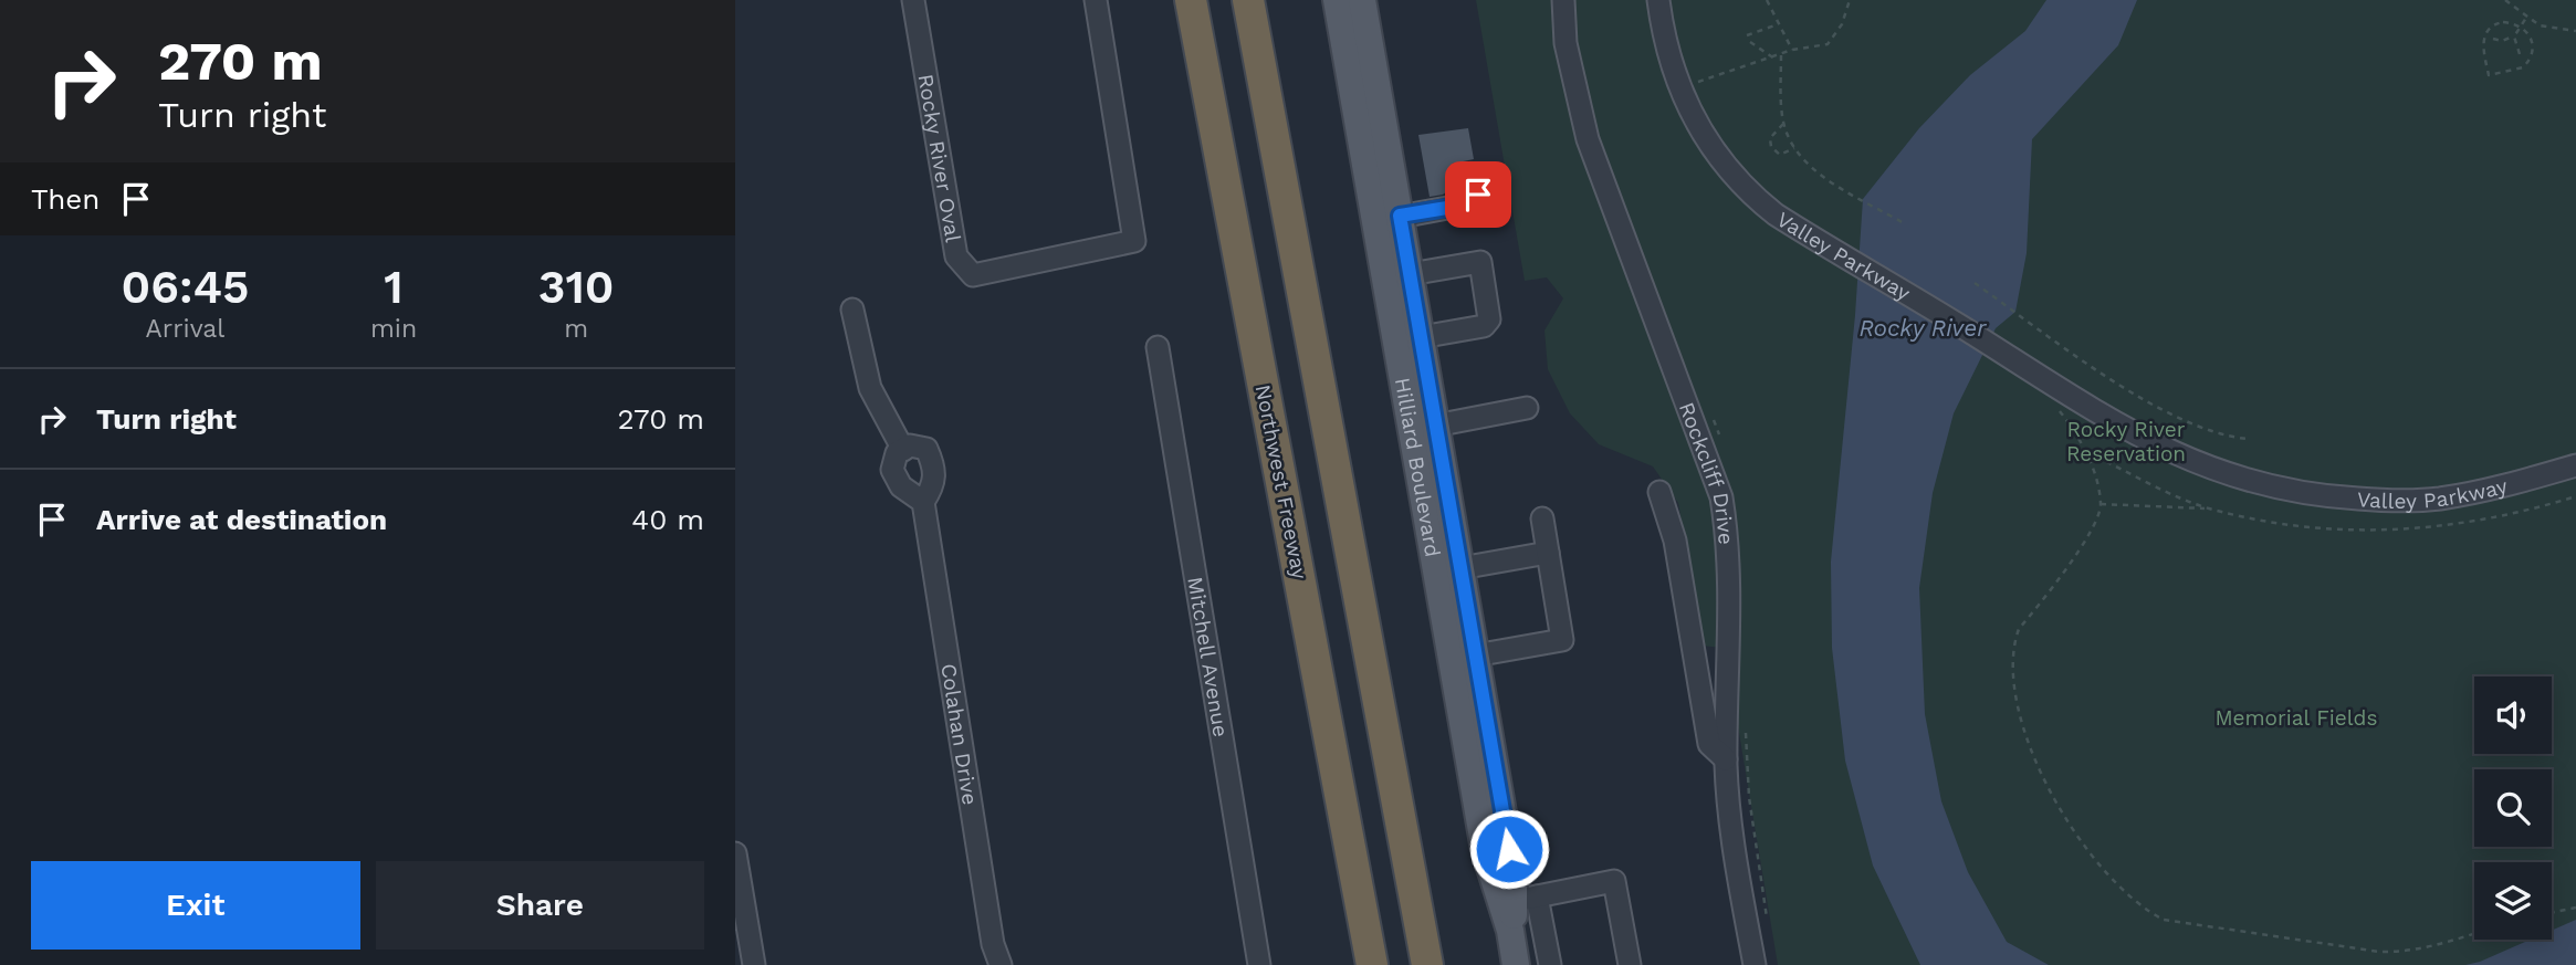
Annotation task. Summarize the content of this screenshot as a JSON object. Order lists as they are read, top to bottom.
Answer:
{
  "streets": {
    "highway": ["Northwest Freeway"],
    "main road": ["Hilliard Boulevard"],
    "street": [
      "Rocky River Oval",
      "Valley Parkway",
      "Rockcliff Drive",
      "Mitchell Avenue",
      "Colahan Drive"
    ]
  },
  "water": ["Rocky River"],
  "parks": ["Rocky River Reservation", "Memorial Fields"],
  "page": {
    "turn": ["270 m", "Turn right"],
    "then": "Then",
    "eta": [
      "06:45",
      "Arrival",
      "1",
      "min",
      "310",
      "m"
    ],
    "list": [
      {
        "name": "Turn right",
        "value": "270 m"
      },
      {
        "name": "Arrive at destination",
        "value": "40 m"
      }
    ],
    "buttons": ["Exit", "Share"]
  }
}
